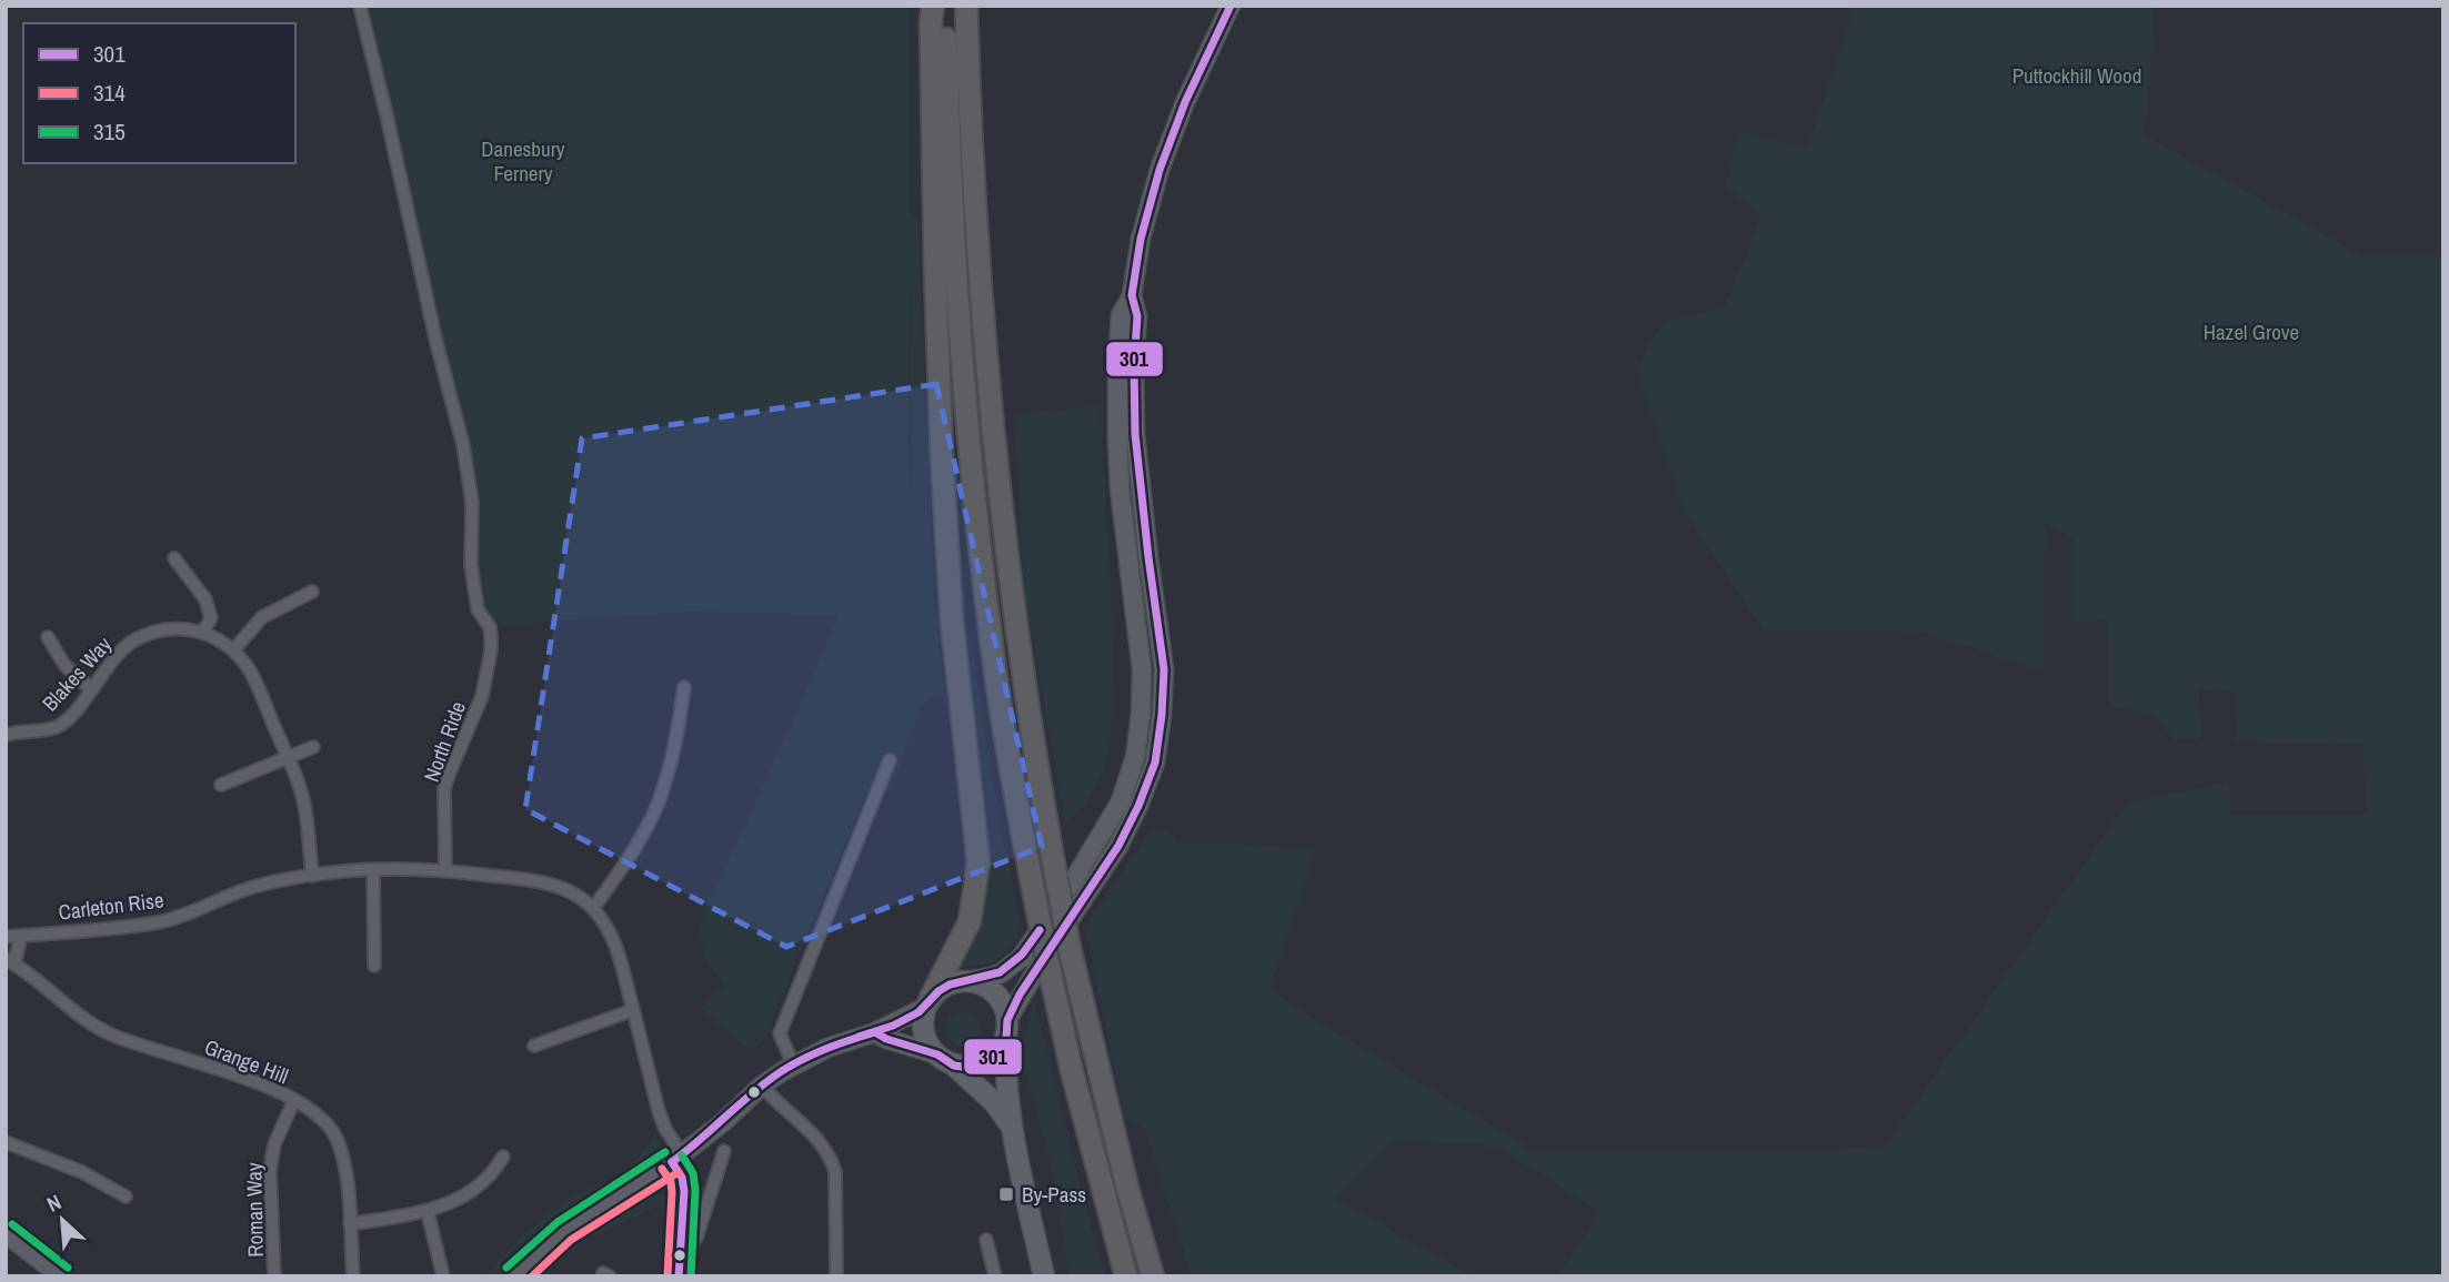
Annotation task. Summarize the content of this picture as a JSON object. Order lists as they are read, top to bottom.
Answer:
{
  "streets": {
    "street": [
      "Blakes Way",
      "North Ride",
      "Carleton Rise",
      "Grange Hill",
      "Roman Way"
    ]
  },
  "crossings": [
    ["North Ride", "Carleton Rise"],
    ["Carleton Rise", "Grange Hill"],
    ["Grange Hill", "Roman Way"]
  ],
  "parks": ["Puttockhill Wood", "Danesbury Fernery", "Hazel Grove"],
  "places": {
    "transit": ["By-Pass"]
  },
  "lines": ["transit line 301", "transit line 315", "transit line 314"],
  "legend": ["301", "314", "315"],
  "north": "top left"
}
